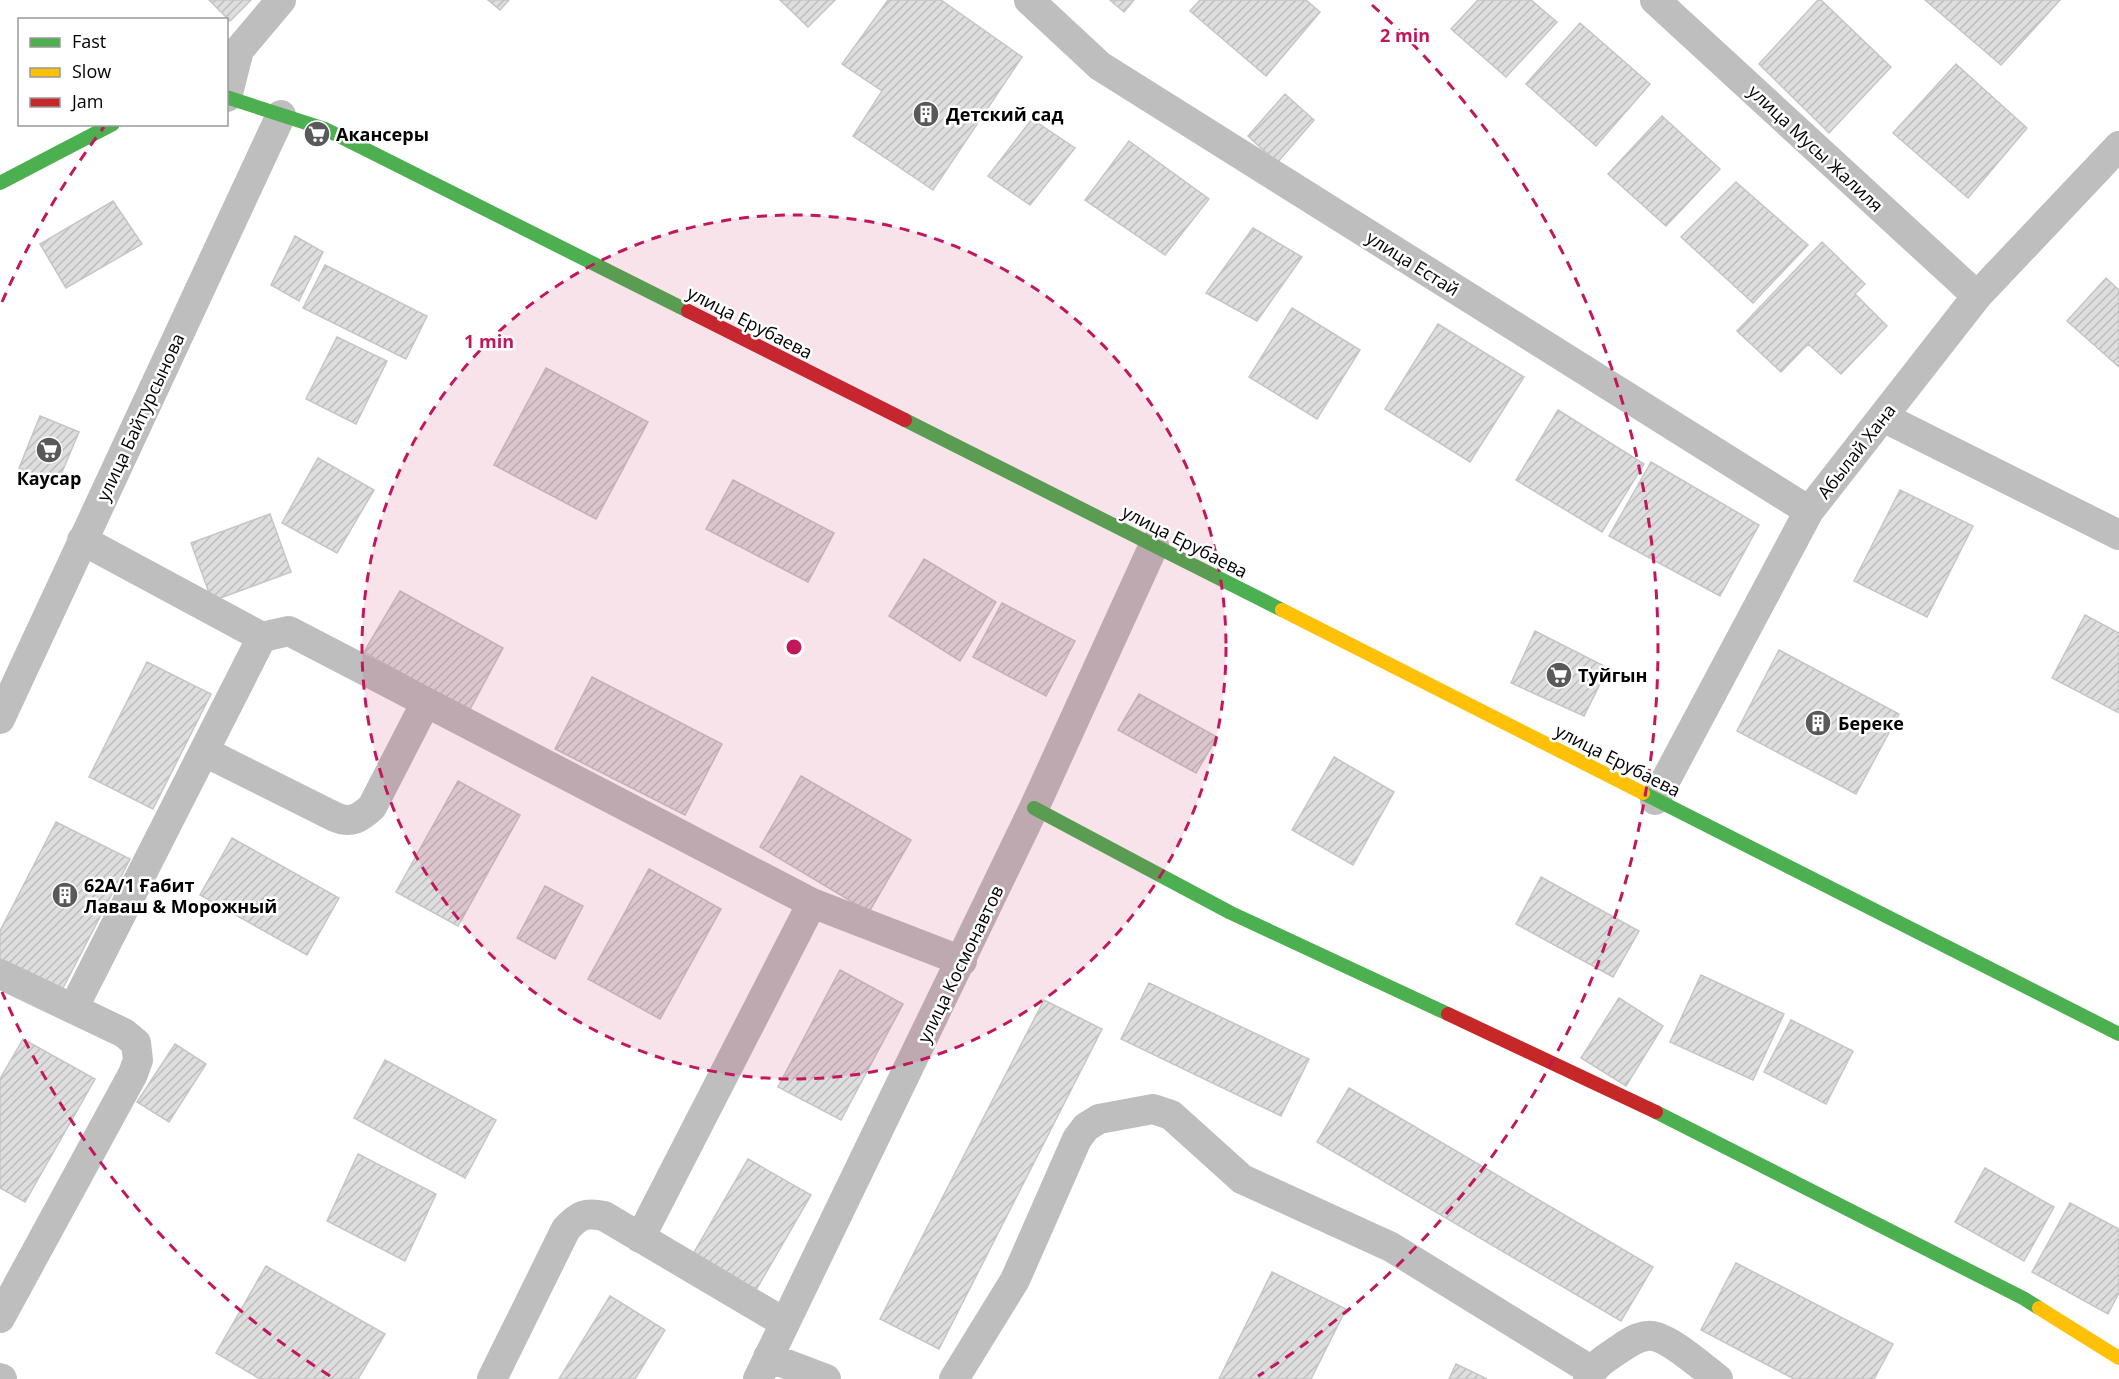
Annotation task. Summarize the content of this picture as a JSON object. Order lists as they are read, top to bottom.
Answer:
{
  "streets": {
    "street": [
      "улица Мусы Жалиля",
      "улица Естай",
      "улица Ерубаева",
      "улица Байтурсынова",
      "Абылай Хана",
      "улица Космонавтов"
    ]
  },
  "crossings": [
    ["улица Мусы Жалиля", "Абылай Хана"],
    ["улица Естай", "Абылай Хана"],
    ["улица Ерубаева", "улица Байтурсынова"],
    ["улица Ерубаева", "Абылай Хана"],
    ["улица Ерубаева", "улица Космонавтов"]
  ],
  "places": {
    "building": ["Детский сад", "Береке", "62А/1 Ғабит Лаваш & Морожный"],
    "supermarket": ["Акансеры", "Каусар", "Туйгын"]
  },
  "legend": ["Fast", "Slow", "Jam"],
  "rings": ["2 min", "1 min"]
}
